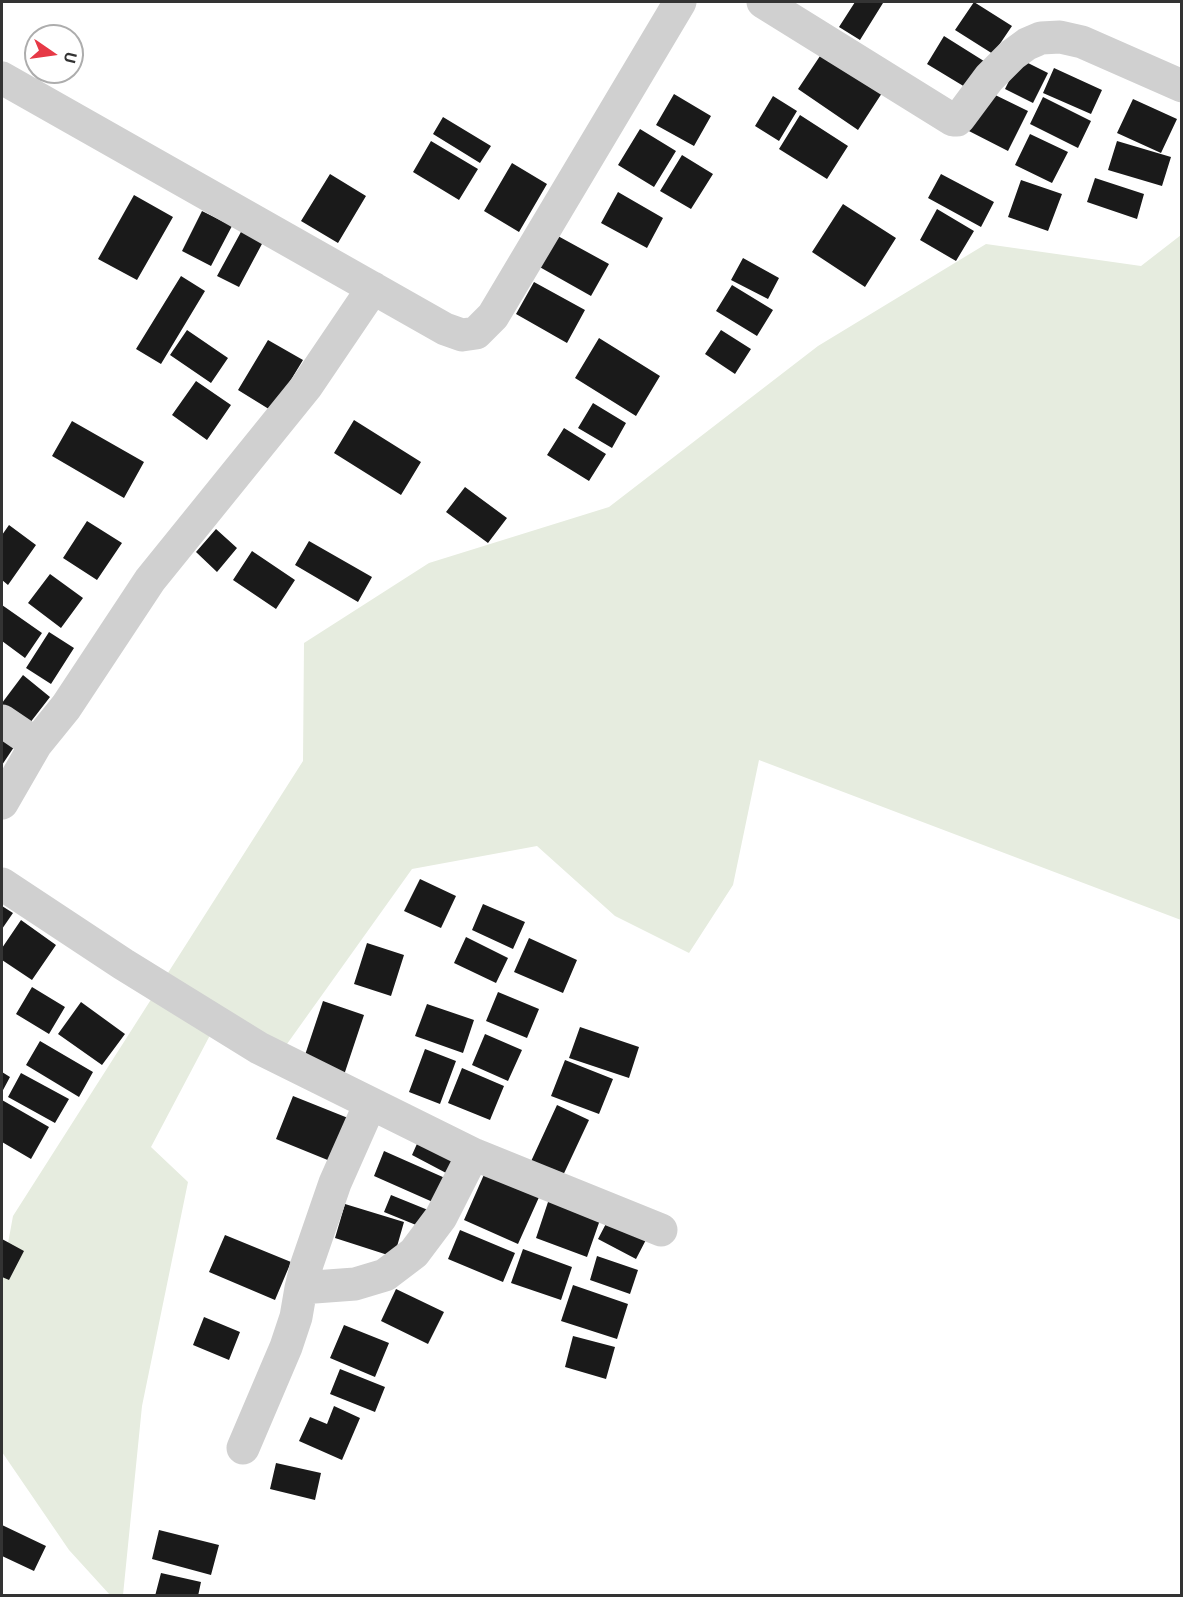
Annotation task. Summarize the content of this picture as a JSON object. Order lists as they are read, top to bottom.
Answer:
{
  "north": "right"
}
